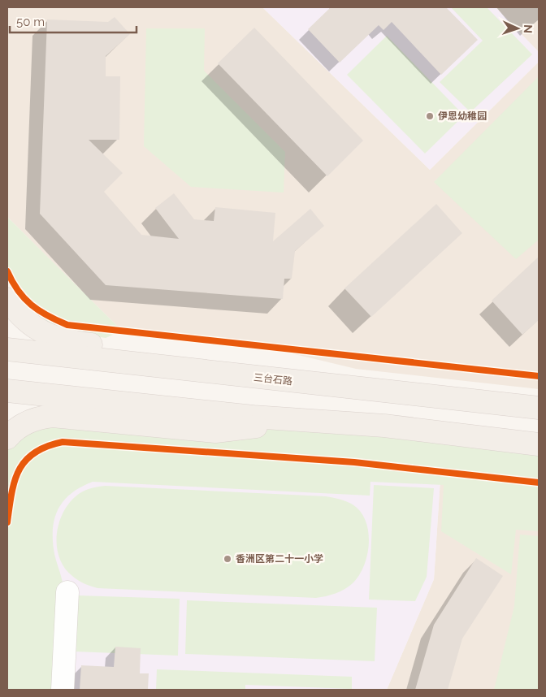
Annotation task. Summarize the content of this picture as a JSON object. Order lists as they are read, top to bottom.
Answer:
{
  "streets": {
    "main road": ["三台石路"]
  },
  "places": ["伊恩幼稚园", "香洲区第二十一小学"],
  "scale_bar": "50 m",
  "north": "right"
}
